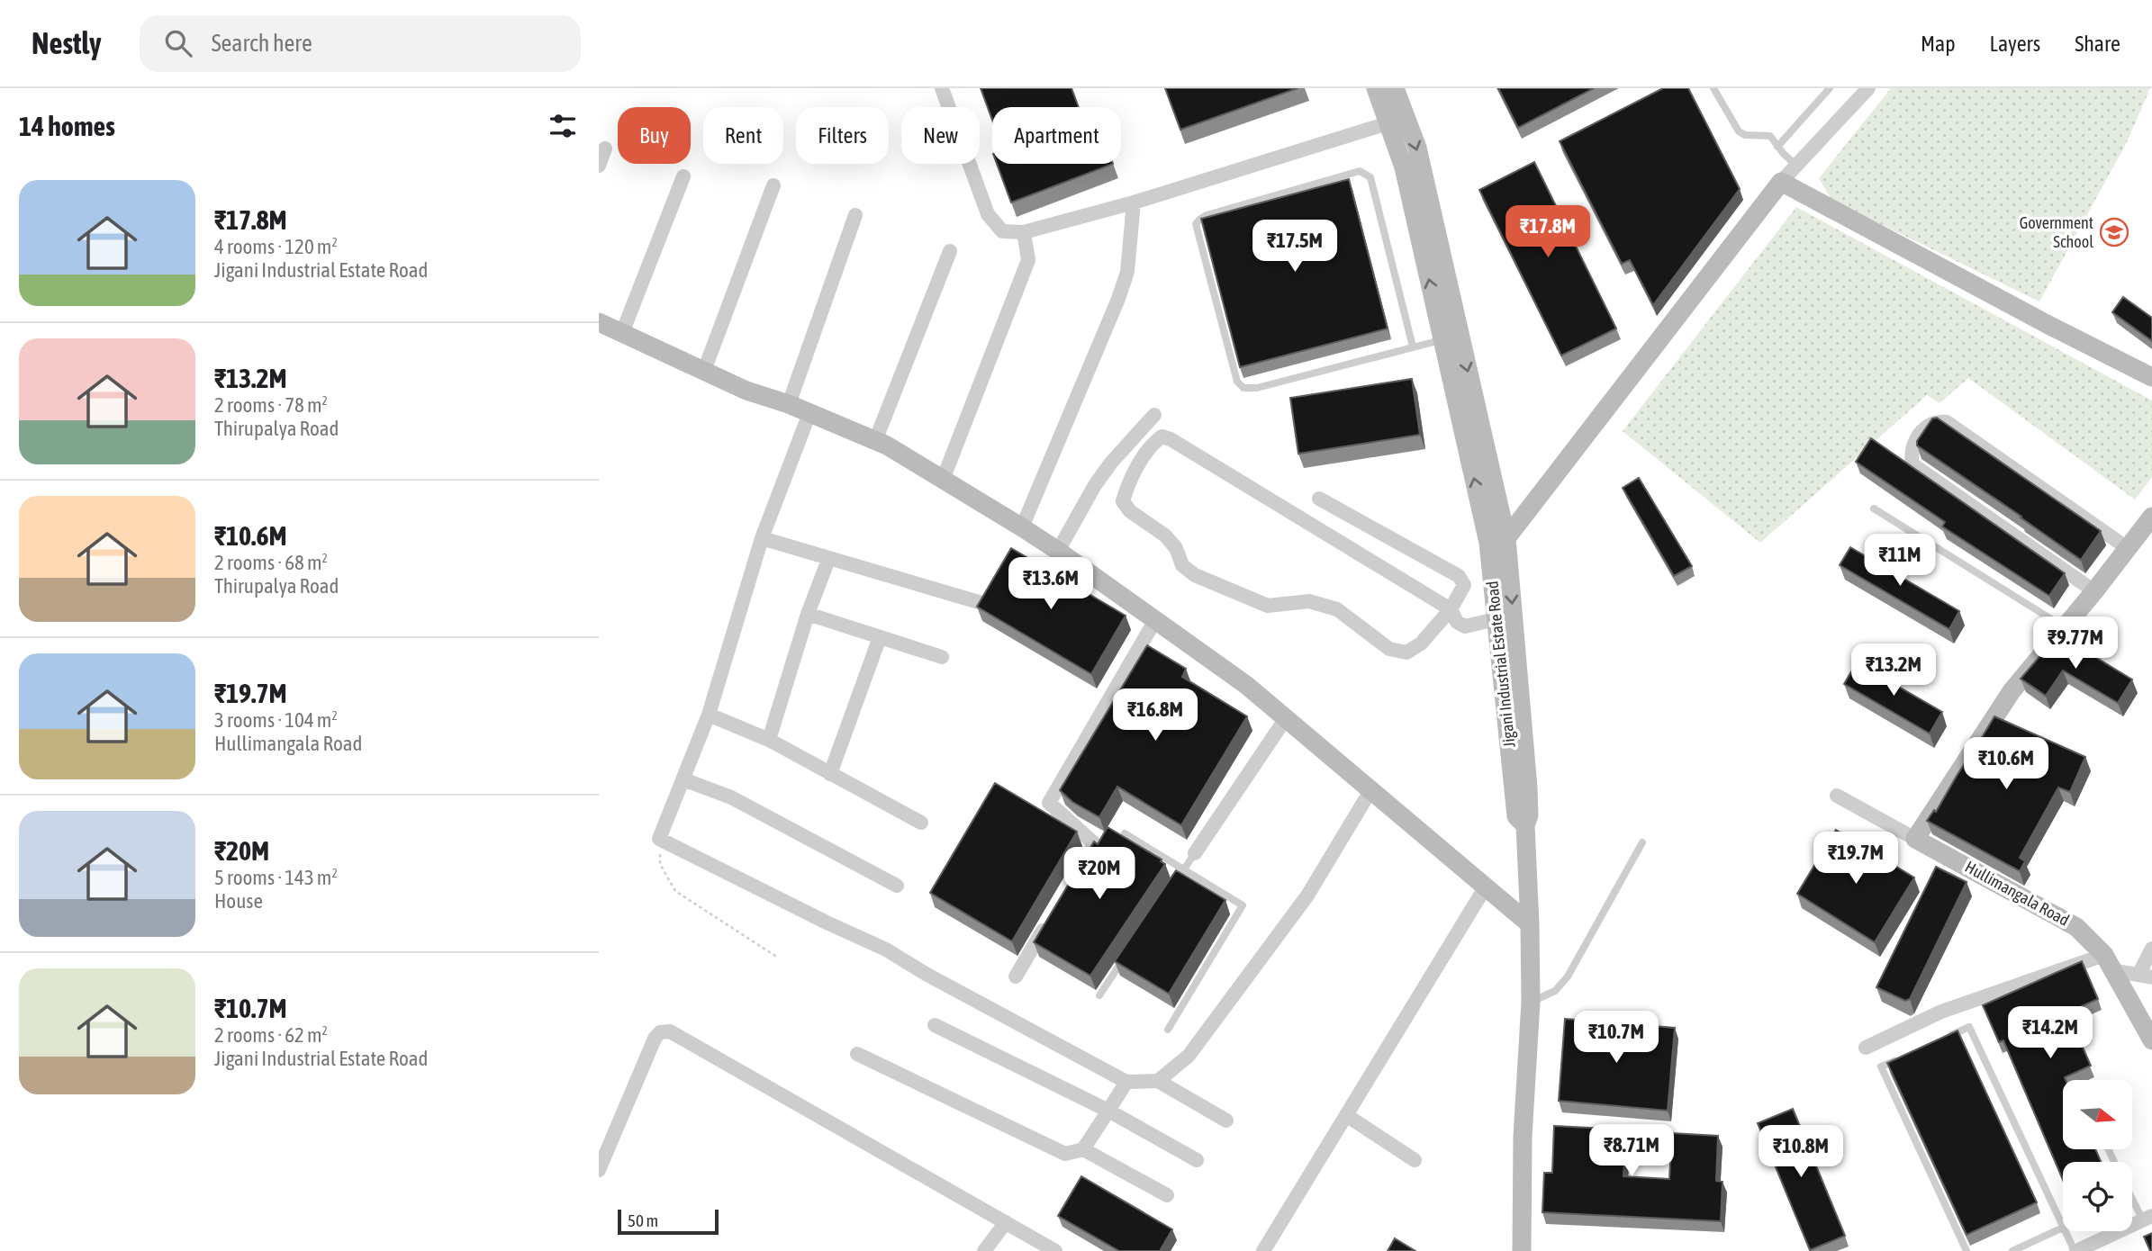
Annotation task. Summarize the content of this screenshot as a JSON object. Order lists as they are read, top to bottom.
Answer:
{
  "streets": {
    "street": ["Jigani Industrial Estate Road", "Hullimangala Road"]
  },
  "places": {
    "school or university": ["Government School"]
  },
  "scale_bar": "50 m",
  "north": "right",
  "page": {
    "header": "Nestly",
    "search": "Search here",
    "nav": ["Map", "Layers", "Share"],
    "heading": "14 homes",
    "chip": [
      "Buy",
      "Rent",
      "Filters",
      "New",
      "Apartment"
    ],
    "list": [
      {
        "name": "₹17.8M",
        "note": "4 rooms · 120 m² · Jigani Industrial Estate Road"
      },
      {
        "name": "₹13.2M",
        "note": "2 rooms · 78 m² · Thirupalya Road"
      },
      {
        "name": "₹10.6M",
        "note": "2 rooms · 68 m² · Thirupalya Road"
      },
      {
        "name": "₹19.7M",
        "note": "3 rooms · 104 m² · Hullimangala Road"
      },
      {
        "name": "₹20M",
        "note": "5 rooms · 143 m² · House"
      },
      {
        "name": "₹10.7M",
        "note": "2 rooms · 62 m² · Jigani Industrial Estate Road"
      }
    ],
    "price": [
      "₹17.8M",
      "₹17.5M",
      "₹11M",
      "₹13.6M",
      "₹9.77M",
      "₹13.2M",
      "₹16.8M",
      "₹10.6M",
      "₹19.7M",
      "₹20M",
      "₹14.2M",
      "₹10.7M",
      "₹8.71M",
      "₹10.8M"
    ],
    "scale": "50 m"
  }
}
